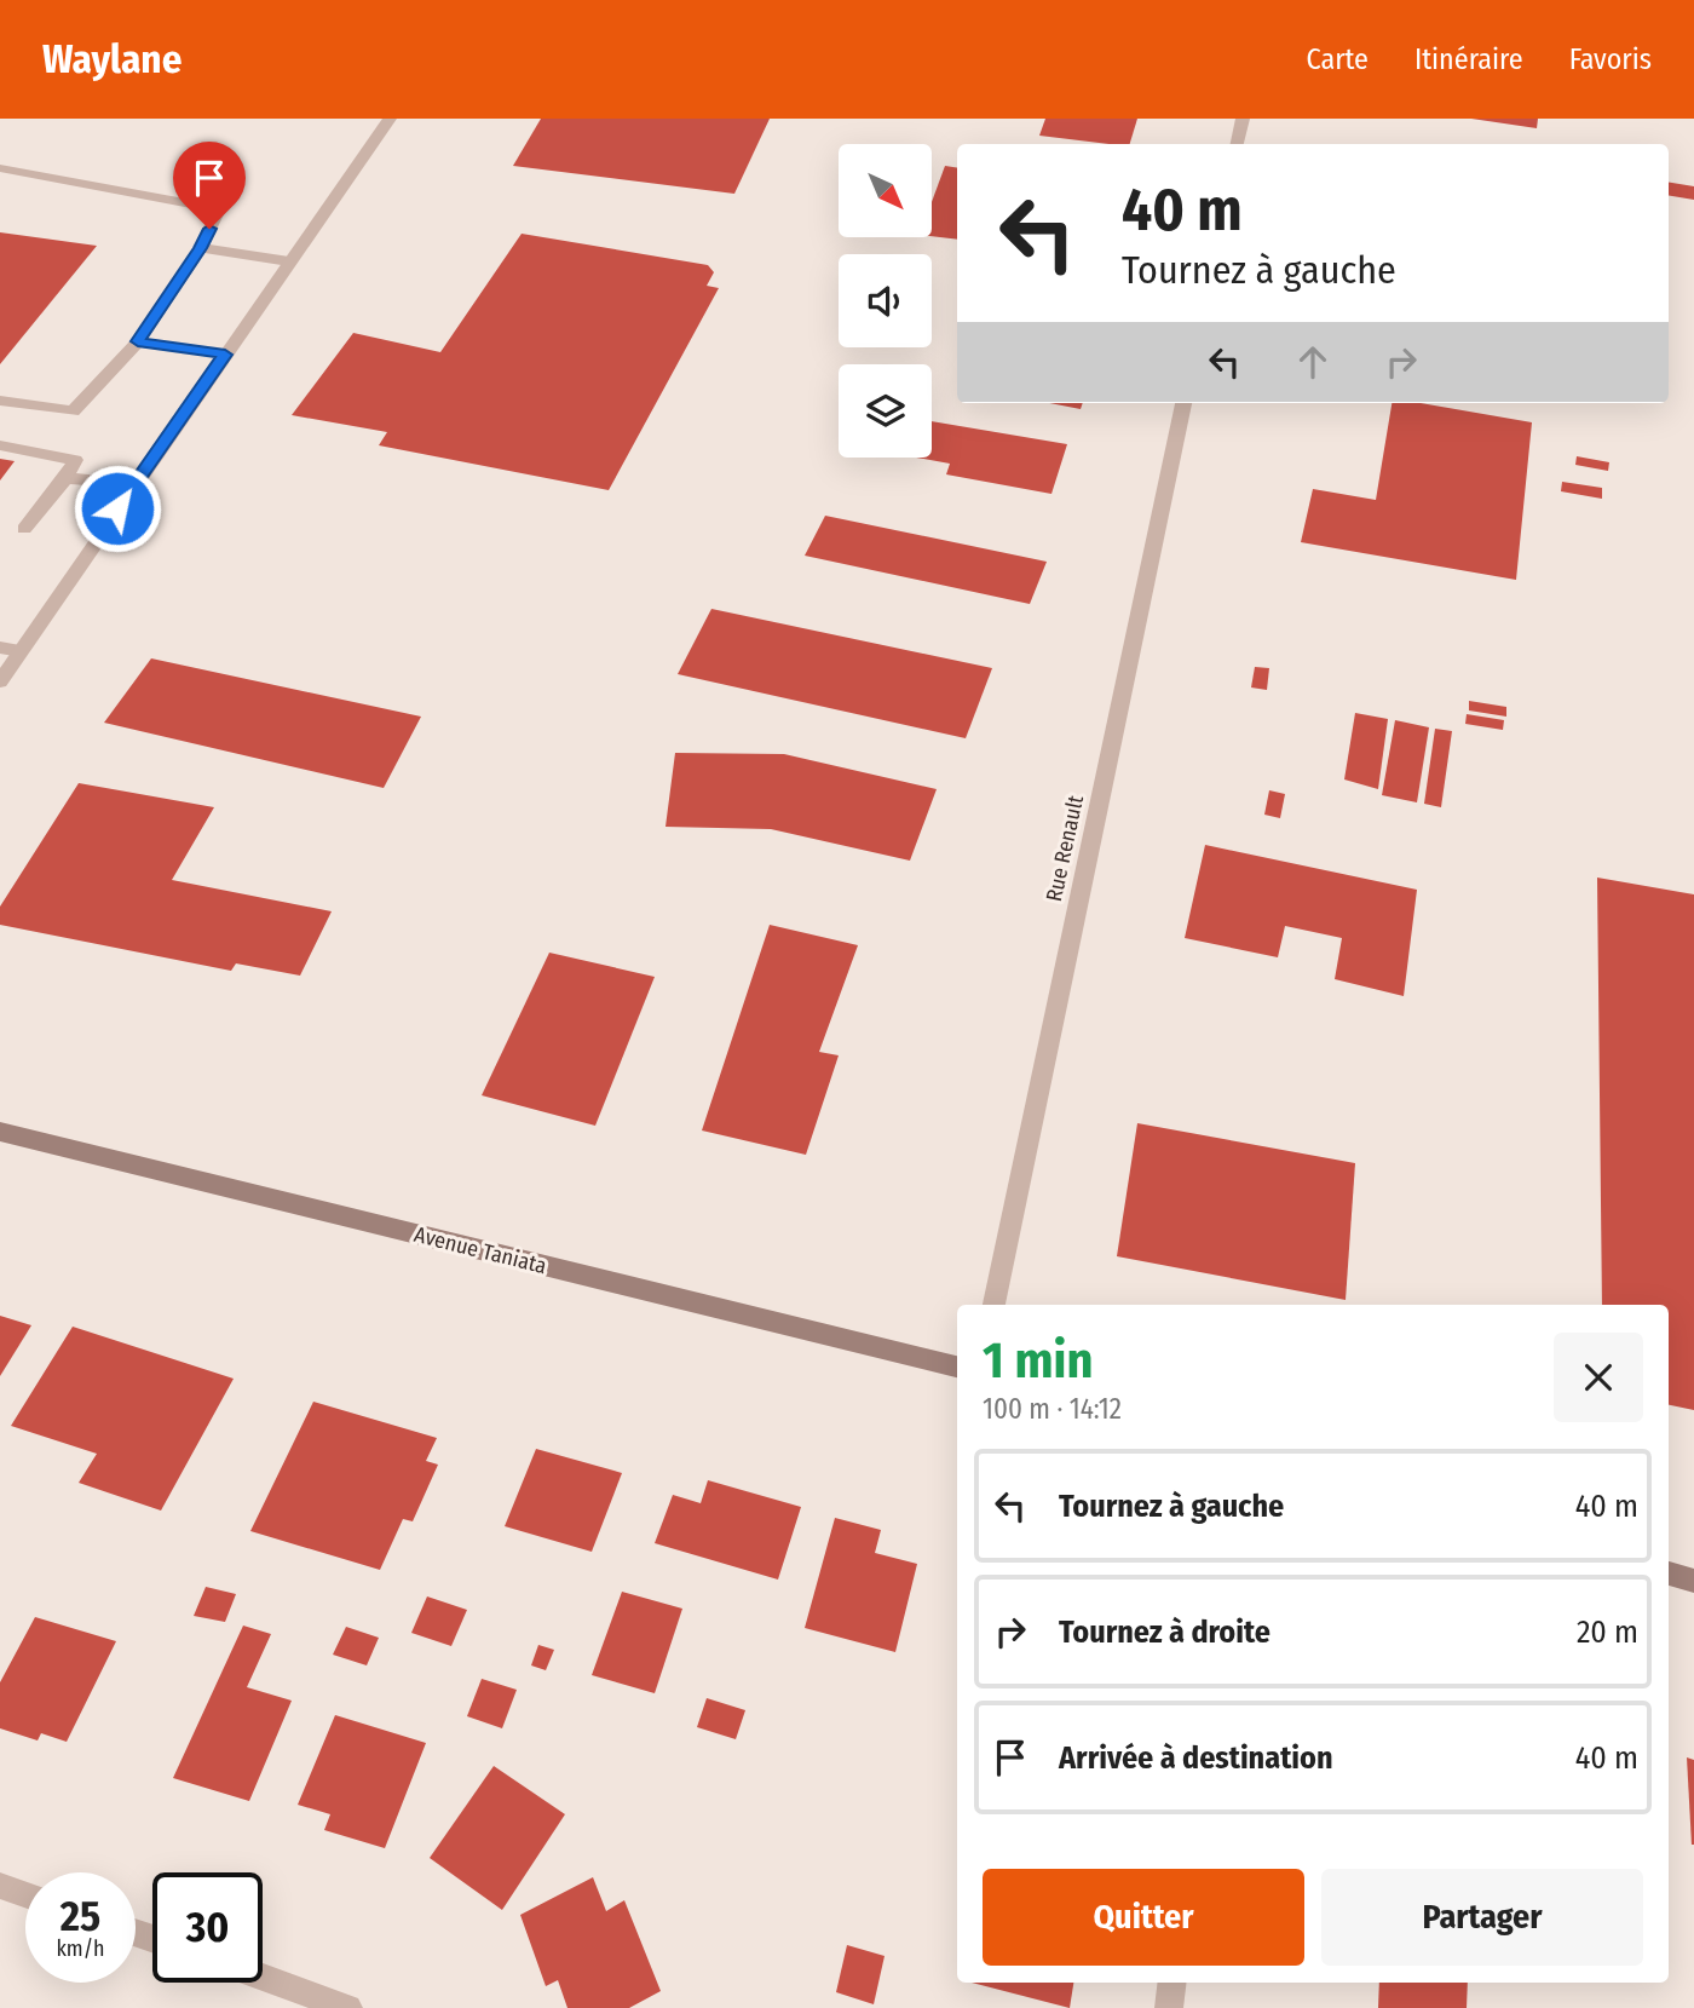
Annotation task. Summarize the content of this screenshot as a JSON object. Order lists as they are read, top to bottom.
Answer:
{
  "streets": {
    "main road": ["Avenue Taniata"],
    "street": ["Rue Renault"]
  },
  "north": "bottom right",
  "page": {
    "header": "Waylane",
    "nav": ["Carte", "Itinéraire", "Favoris"],
    "turn": ["40 m", "Tournez à gauche"],
    "heading": ["1 min", "100 m · 14:12"],
    "list": [
      {
        "name": "Tournez à gauche",
        "value": "40 m"
      },
      {
        "name": "Tournez à droite",
        "value": "20 m"
      },
      {
        "name": "Arrivée à destination",
        "value": "40 m"
      }
    ],
    "buttons": ["Quitter", "Partager"],
    "speed": "25 km/h",
    "limit": "30"
  }
}
